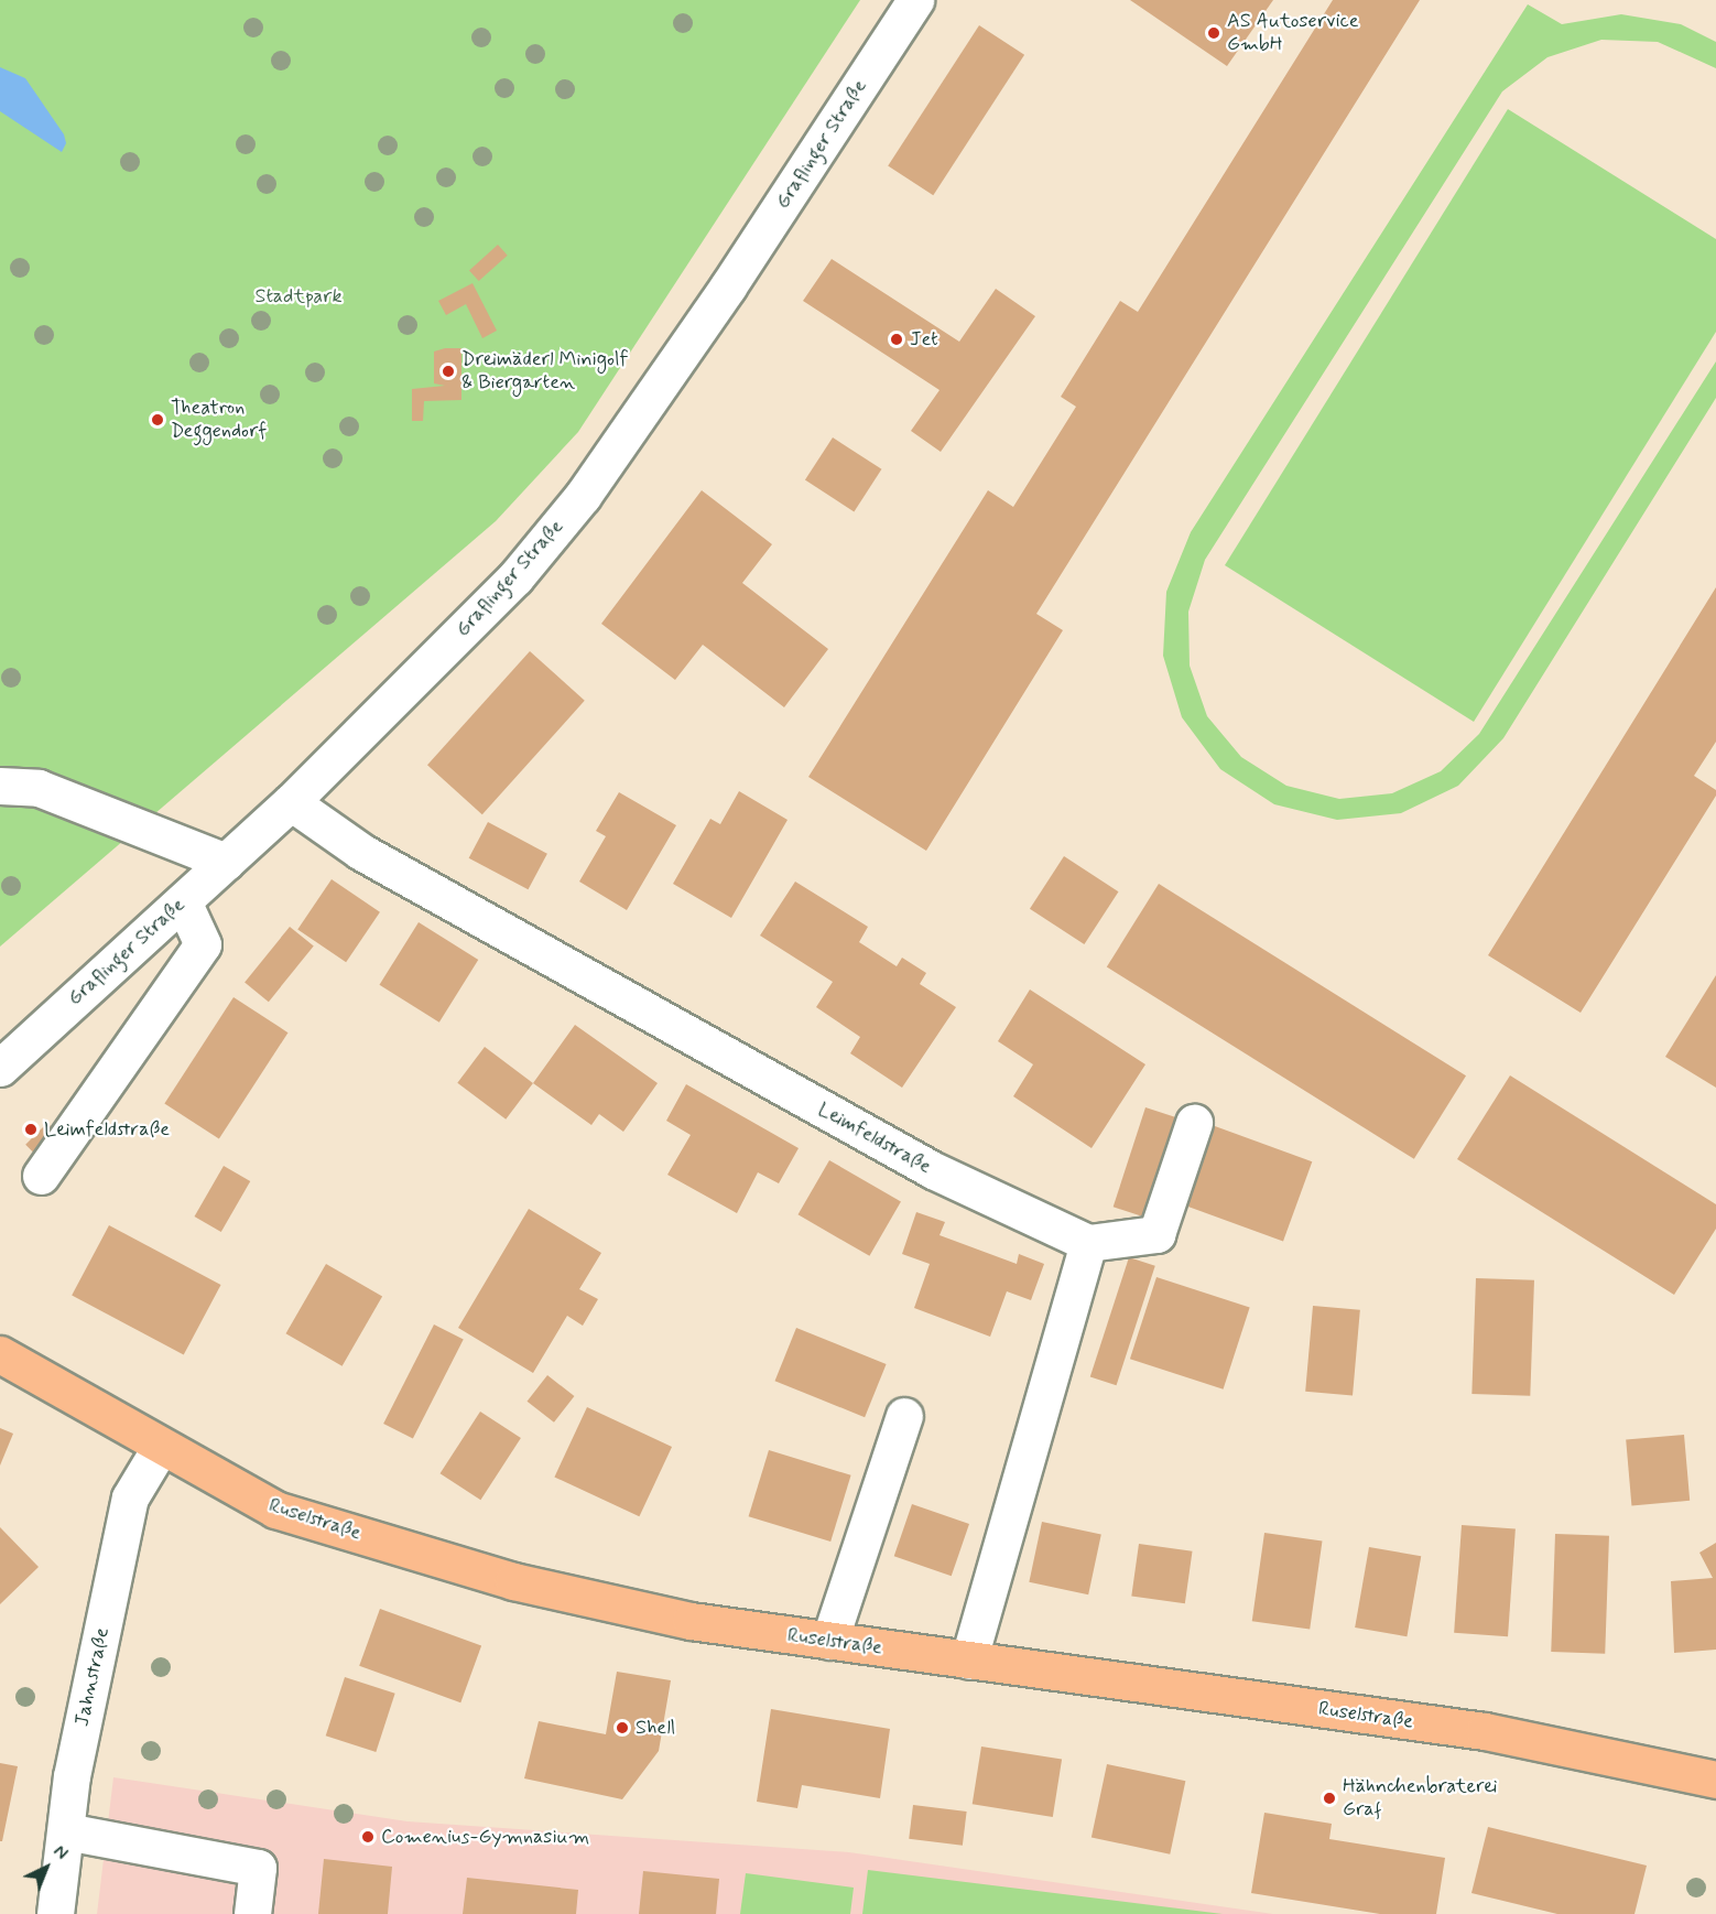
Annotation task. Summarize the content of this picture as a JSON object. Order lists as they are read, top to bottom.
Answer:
{
  "streets": {
    "main road": ["Ruselstraße"],
    "street": ["Graflinger Straße", "Leimfeldstraße", "Jahnstraße"]
  },
  "crossings": [
    ["Graflinger Straße", "Leimfeldstraße"],
    ["Ruselstraße", "Jahnstraße"]
  ],
  "parks": ["Stadtpark"],
  "places": [
    "AS Autoservice GmbH",
    "Jet",
    "Dreimäderl Minigolf & Biergarten",
    "Theatron Deggendorf",
    "Leimfeldstraße",
    "Shell",
    "Hähnchenbraterei Graf",
    "Comenius-Gymnasium"
  ],
  "north": "top right"
}
